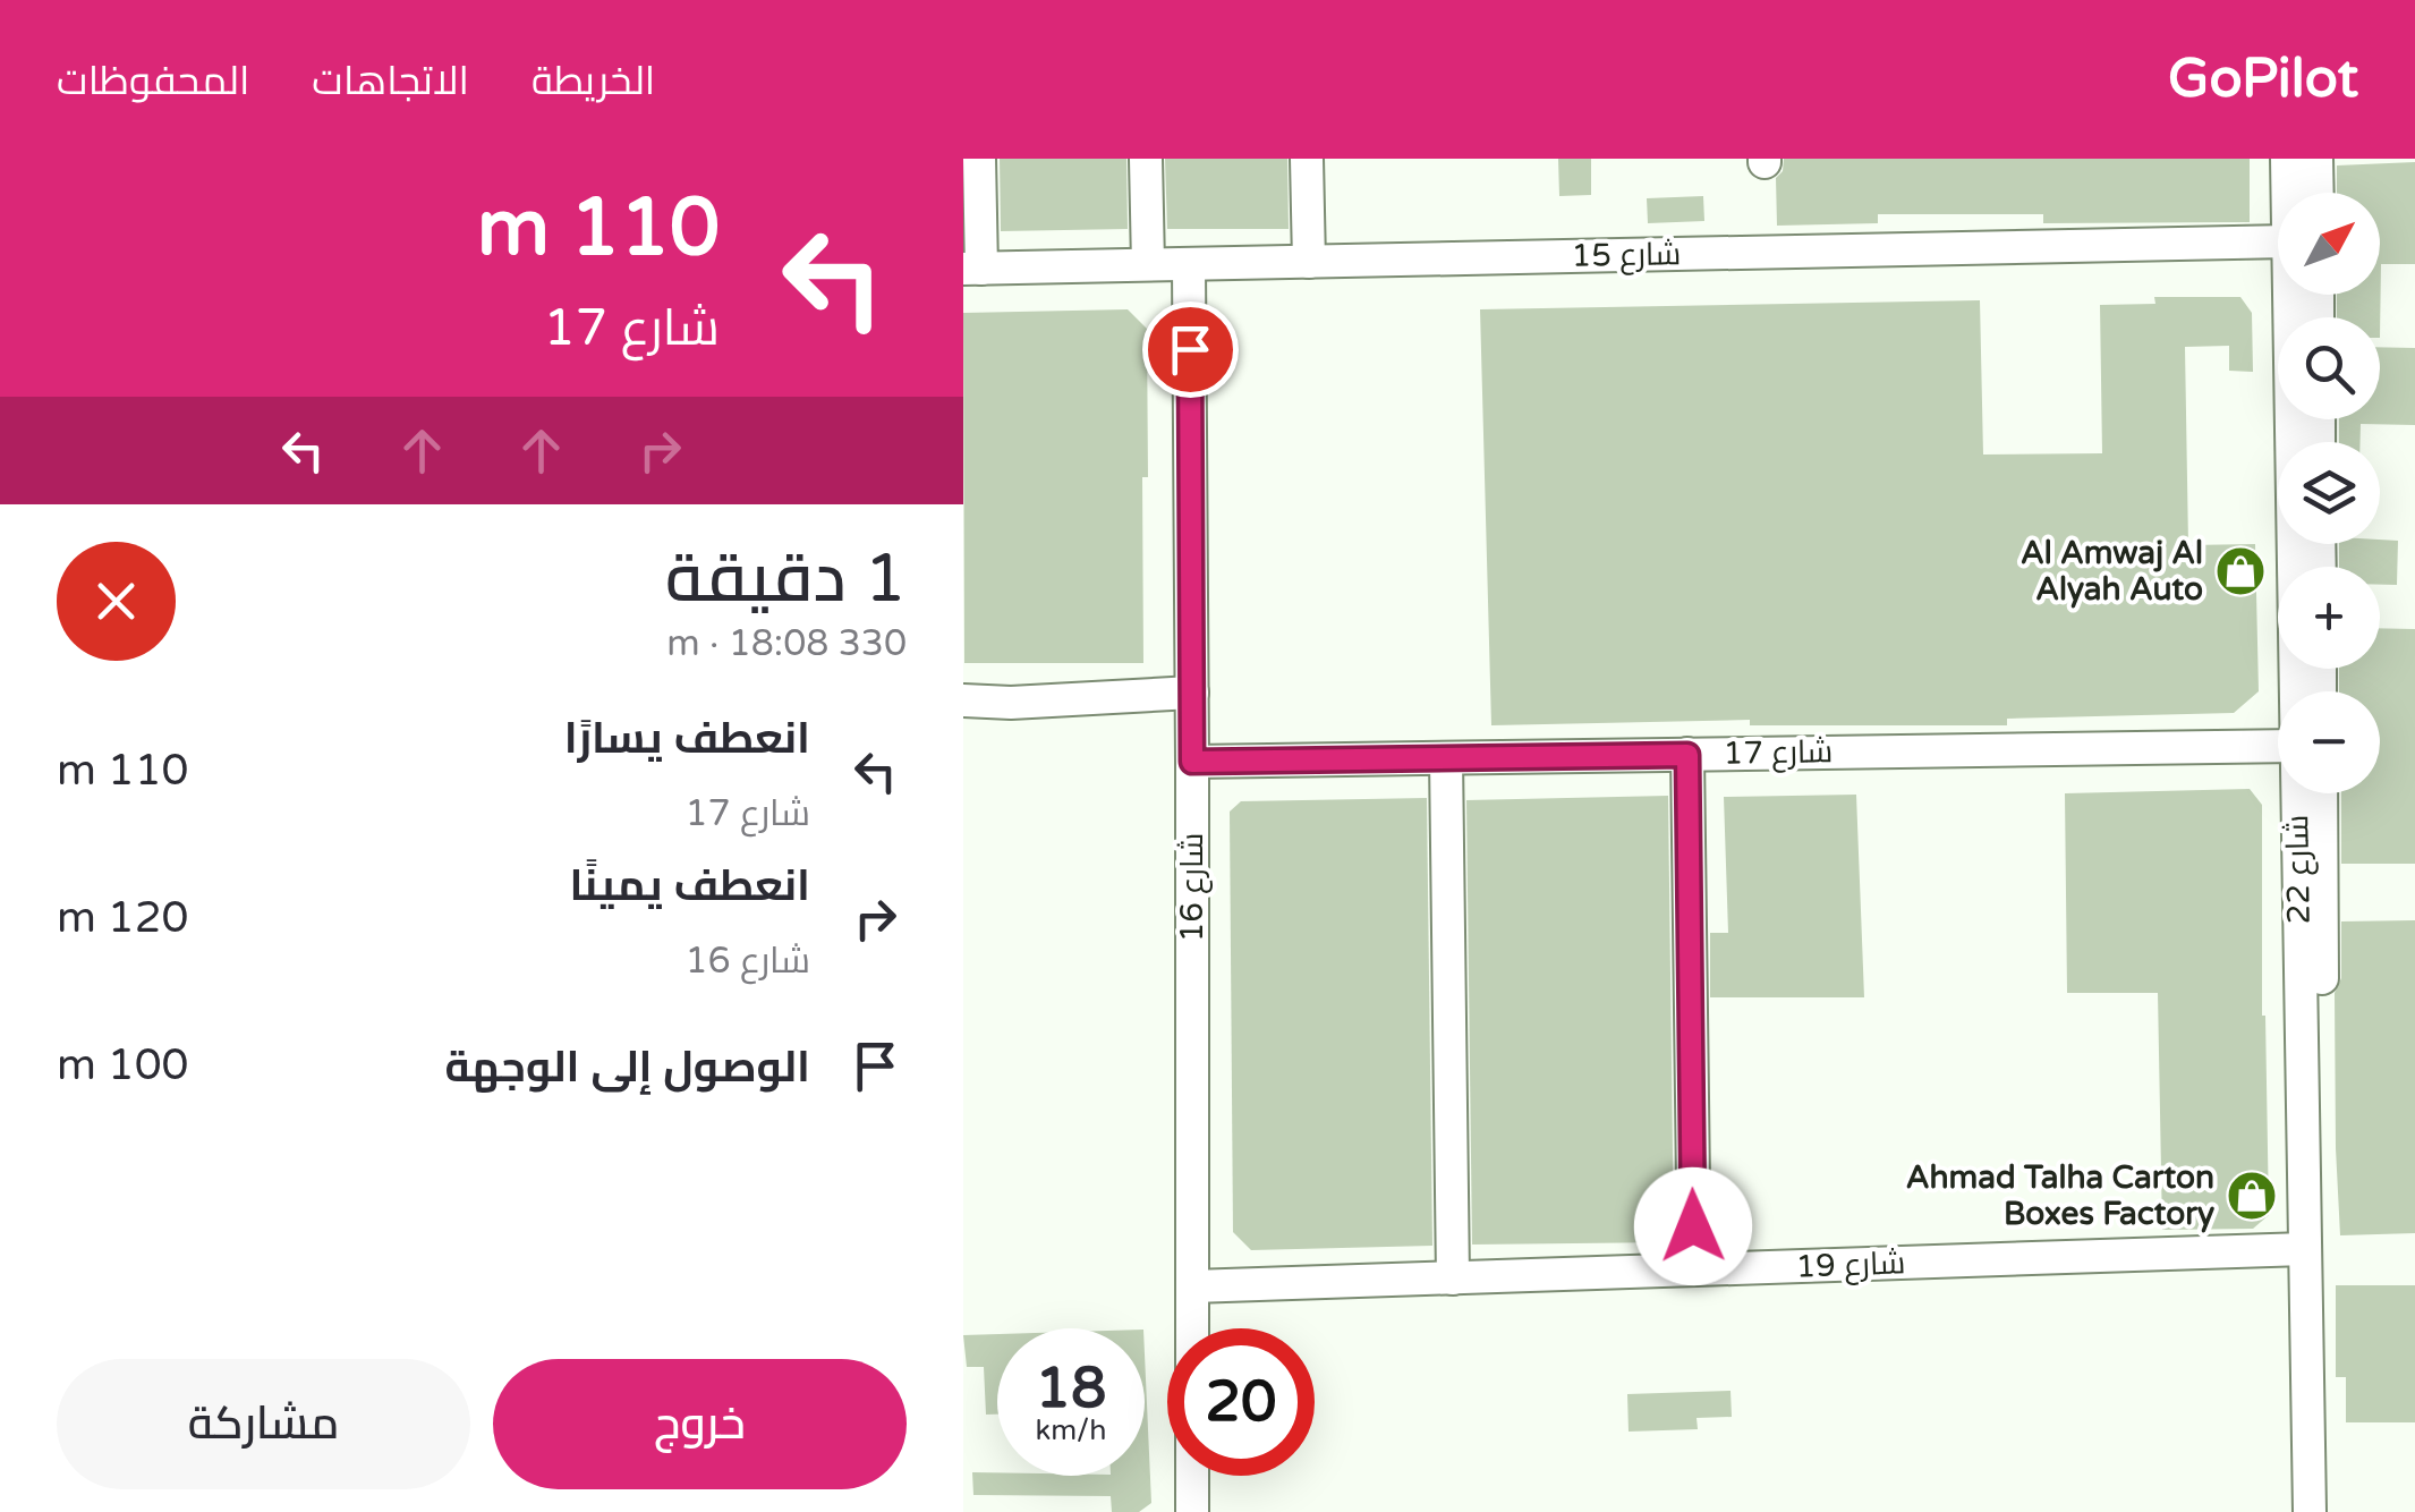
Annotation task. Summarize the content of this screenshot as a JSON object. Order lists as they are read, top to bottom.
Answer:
{
  "streets": {
    "street": [
      "شارع 15",
      "شارع 17",
      "شارع 22",
      "شارع 16",
      "شارع 19"
    ]
  },
  "crossings": [
    ["شارع 15", "شارع 16"],
    ["شارع 17", "شارع 16"],
    ["شارع 22", "شارع 19"],
    ["شارع 16", "شارع 19"]
  ],
  "places": {
    "shop": ["Al Amwaj Al Alyah Auto", "Ahmad Talha Carton Boxes Factory"]
  },
  "north": "top right",
  "page": {
    "header": "GoPilot",
    "nav": ["الخريطة", "الاتجاهات", "المحفوظات"],
    "turn": ["110 m", "شارع 17"],
    "map_buttons": ["+", "−"],
    "heading": ["1 دقيقة", "330 m · 18:08"],
    "list": [
      {
        "name": "انعطف يسارًا",
        "note": "شارع 17",
        "value": "110 m"
      },
      {
        "name": "انعطف يمينًا",
        "note": "شارع 16",
        "value": "120 m"
      },
      {
        "name": "الوصول إلى الوجهة",
        "value": "100 m"
      }
    ],
    "speed": "18 km/h",
    "limit": "20",
    "buttons": ["خروج", "مشاركة"]
  }
}
